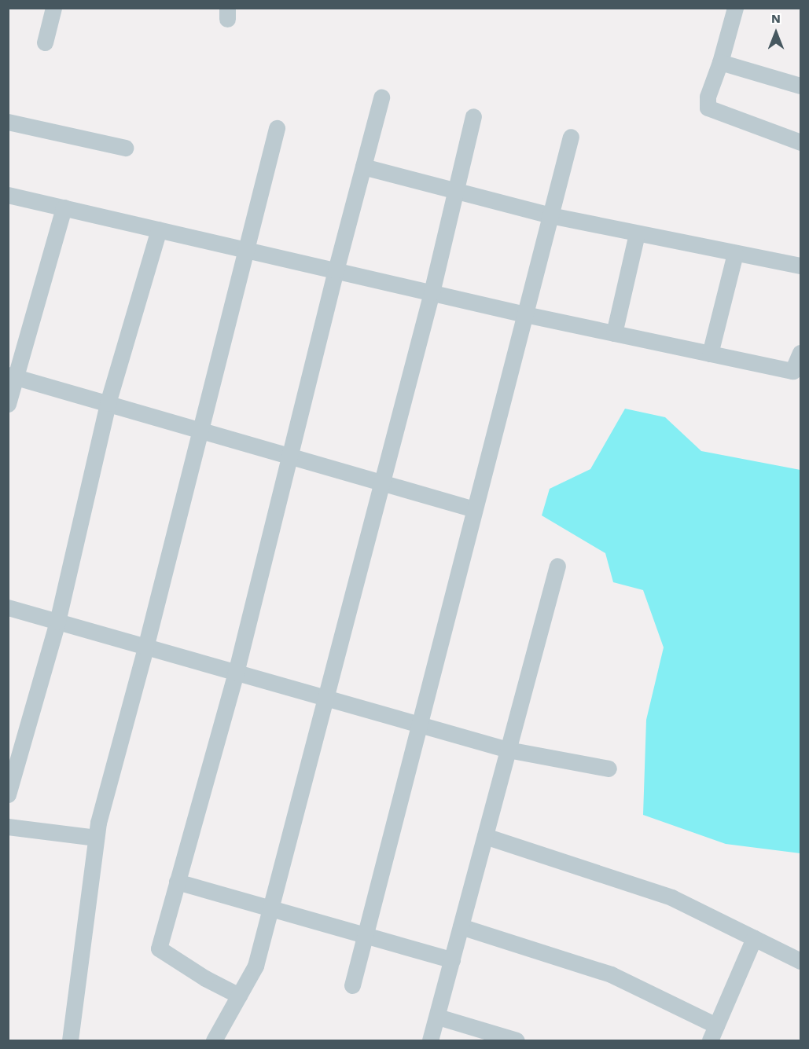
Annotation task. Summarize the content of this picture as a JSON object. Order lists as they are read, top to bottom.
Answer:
{
  "north": "top"
}
